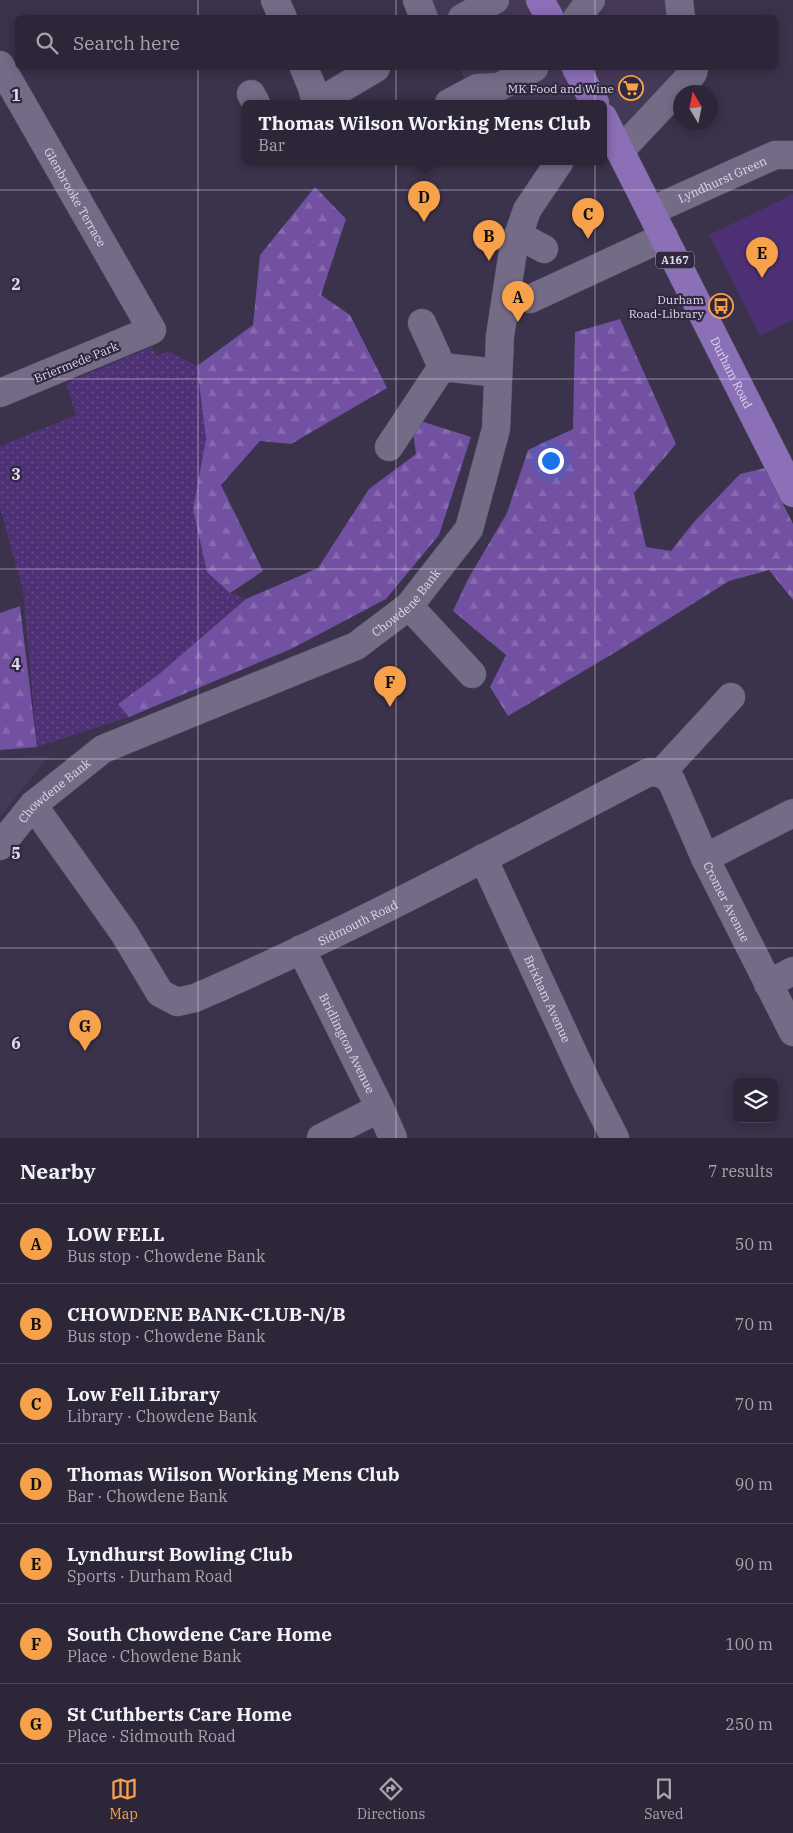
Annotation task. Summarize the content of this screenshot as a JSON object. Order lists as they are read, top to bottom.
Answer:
{
  "streets": {
    "main road": ["A167", "Durham Road"],
    "street": [
      "Lyndhurst Green",
      "Glenbrooke Terrace",
      "Briermede Park",
      "Chowdene Bank",
      "Cromer Avenue",
      "Sidmouth Road",
      "Brixham Avenue",
      "Bridlington Avenue"
    ]
  },
  "crossings": [
    ["Lyndhurst Green", "Durham Road"],
    ["Glenbrooke Terrace", "Briermede Park"],
    ["Chowdene Bank", "Sidmouth Road"],
    ["Cromer Avenue", "Sidmouth Road"],
    ["Sidmouth Road", "Brixham Avenue"],
    ["Sidmouth Road", "Bridlington Avenue"]
  ],
  "places": {
    "supermarket": ["MK Food and Wine"],
    "bus stop": ["Durham Road-Library"]
  },
  "north": "top",
  "page": {
    "search": "Search here",
    "popup": ["Thomas Wilson Working Mens Club", "Bar"],
    "pins": [
      "D",
      "C",
      "B",
      "E",
      "A",
      "F",
      "G"
    ],
    "heading": ["Nearby", "7 results"],
    "list": [
      {
        "mark": "A",
        "name": "LOW FELL",
        "note": "Bus stop · Chowdene Bank",
        "value": "50 m"
      },
      {
        "mark": "B",
        "name": "CHOWDENE BANK-CLUB-N/B",
        "note": "Bus stop · Chowdene Bank",
        "value": "70 m"
      },
      {
        "mark": "C",
        "name": "Low Fell Library",
        "note": "Library · Chowdene Bank",
        "value": "70 m"
      },
      {
        "mark": "D",
        "name": "Thomas Wilson Working Mens Club",
        "note": "Bar · Chowdene Bank",
        "value": "90 m"
      },
      {
        "mark": "E",
        "name": "Lyndhurst Bowling Club",
        "note": "Sports · Durham Road",
        "value": "90 m"
      },
      {
        "mark": "F",
        "name": "South Chowdene Care Home",
        "note": "Place · Chowdene Bank",
        "value": "100 m"
      },
      {
        "mark": "G",
        "name": "St Cuthberts Care Home",
        "note": "Place · Sidmouth Road",
        "value": "250 m"
      }
    ],
    "nav": ["Map", "Directions", "Saved"]
  },
  "grid": {
    "rows": [
      "1",
      "2",
      "3",
      "4",
      "5",
      "6"
    ]
  }
}
